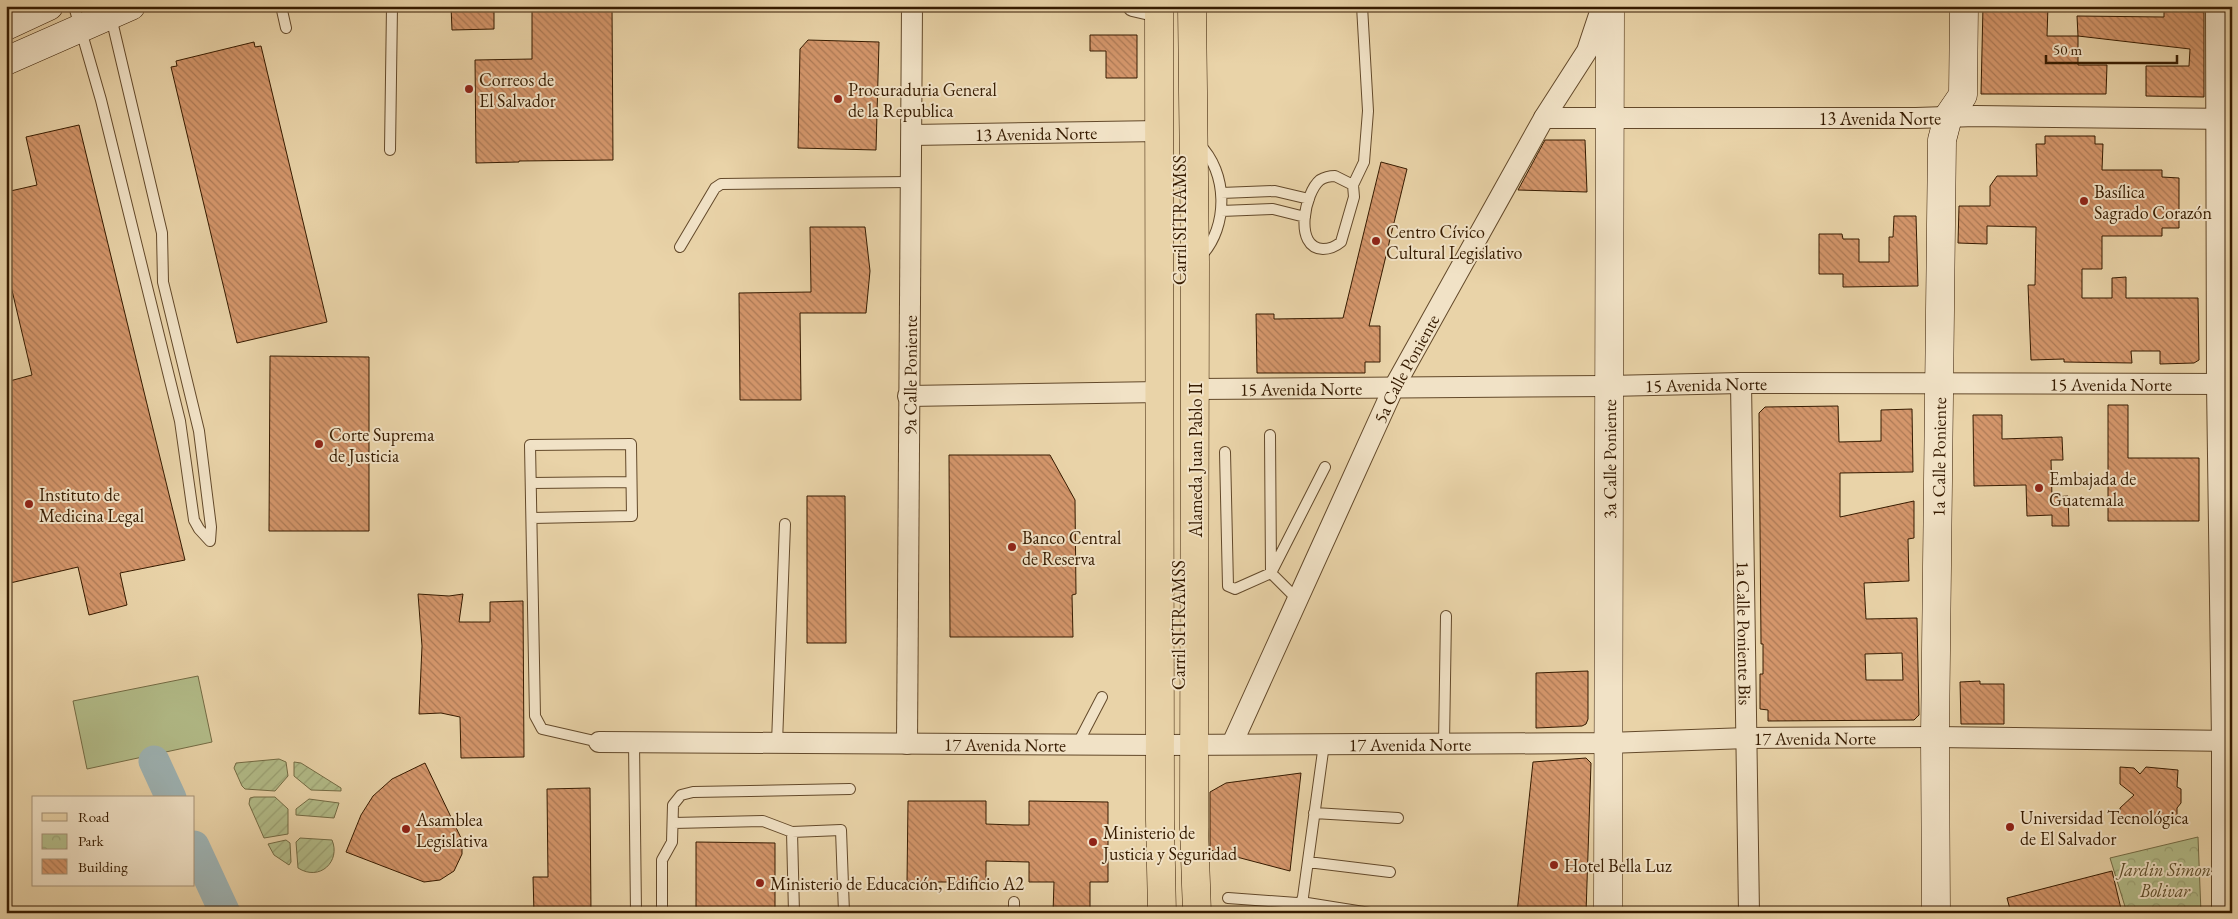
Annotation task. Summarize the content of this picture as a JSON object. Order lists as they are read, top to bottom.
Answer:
{
  "streets": {
    "main road": [
      "Carril SITRAMSS",
      "1a Calle Poniente",
      "3a Calle Poniente",
      "Alameda Juan Pablo II"
    ],
    "street": [
      "13 Avenida Norte",
      "5a Calle Poniente",
      "9a Calle Poniente",
      "15 Avenida Norte",
      "1a Calle Poniente Bis",
      "17 Avenida Norte"
    ]
  },
  "crossings": [
    ["13 Avenida Norte", "5a Calle Poniente"],
    ["13 Avenida Norte", "9a Calle Poniente"],
    ["13 Avenida Norte", "1a Calle Poniente"],
    ["13 Avenida Norte", "3a Calle Poniente"],
    ["13 Avenida Norte", "Alameda Juan Pablo II"],
    ["Carril SITRAMSS", "Alameda Juan Pablo II"],
    ["Carril SITRAMSS", "17 Avenida Norte"],
    ["5a Calle Poniente", "15 Avenida Norte"],
    ["5a Calle Poniente", "17 Avenida Norte"],
    ["9a Calle Poniente", "17 Avenida Norte"],
    ["15 Avenida Norte", "1a Calle Poniente"],
    ["15 Avenida Norte", "3a Calle Poniente"],
    ["15 Avenida Norte", "Alameda Juan Pablo II"],
    ["15 Avenida Norte", "1a Calle Poniente Bis"],
    ["1a Calle Poniente", "17 Avenida Norte"],
    ["3a Calle Poniente", "17 Avenida Norte"],
    ["Alameda Juan Pablo II", "17 Avenida Norte"],
    ["1a Calle Poniente Bis", "17 Avenida Norte"]
  ],
  "parks": ["Jardin Simon Bolivar"],
  "places": [
    "Correos de El Salvador",
    "Procuraduria General de la Republica",
    "Basílica Sagrado Corazón",
    "Centro Cívico Cultural Legislativo",
    "Corte Suprema de Justicia",
    "Embajada de Guatemala",
    "Instituto de Medicina Legal",
    "Banco Central de Reserva",
    "Universidad Tecnológica de El Salvador",
    "Asamblea Legislativa",
    "Ministerio de Justicia y Seguridad",
    "Hotel Bella Luz",
    "Ministerio de Educación, Edificio A2"
  ],
  "legend": ["Road", "Park", "Building"],
  "scale_bar": "50 m"
}
